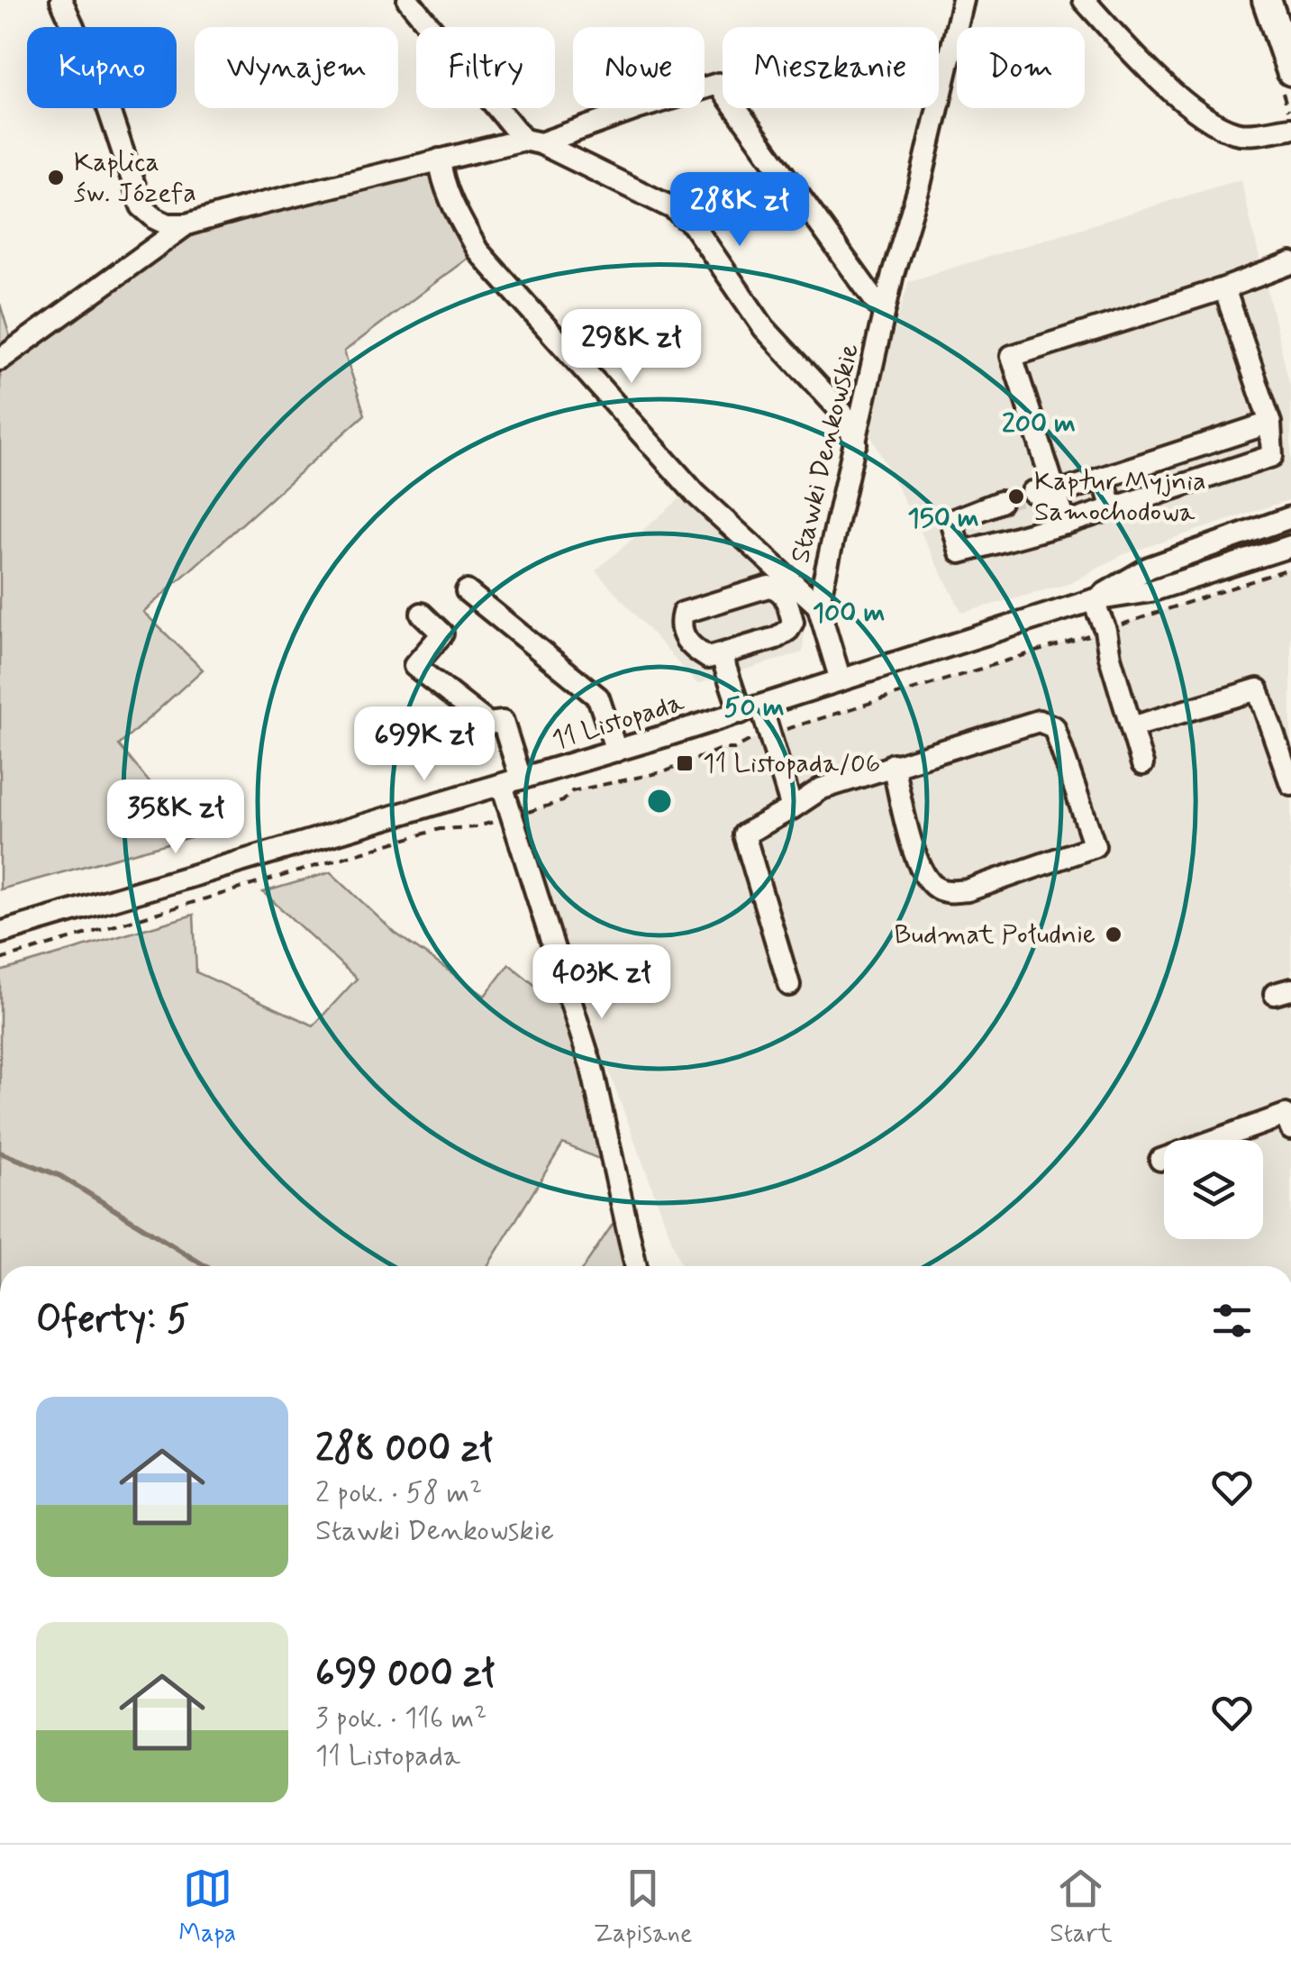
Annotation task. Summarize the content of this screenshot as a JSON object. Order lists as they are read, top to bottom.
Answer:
{
  "streets": {
    "street": ["Stawki Denkowskie", "11 Listopada"]
  },
  "crossings": [
    ["Stawki Denkowskie", "11 Listopada"]
  ],
  "places": {
    "other": ["Kaplica św. Józefa", "Kaptur Myjnia Samochodowa", "Budmat Południe"],
    "transit": ["11 Listopada/06"]
  },
  "page": {
    "chip": [
      "Kupno",
      "Wynajem",
      "Filtry",
      "Nowe",
      "Mieszkanie",
      "Dom"
    ],
    "price": [
      "288K zł",
      "298K zł",
      "699K zł",
      "358K zł",
      "403K zł"
    ],
    "heading": "Oferty: 5",
    "list": [
      {
        "name": "288 000 zł",
        "note": "2 pok. · 58 m² · Stawki Denkowskie"
      },
      {
        "name": "699 000 zł",
        "note": "3 pok. · 116 m² · 11 Listopada"
      }
    ],
    "tabs": ["Mapa", "Zapisane", "Start"]
  },
  "rings": [
    "200 m",
    "150 m",
    "100 m",
    "50 m"
  ]
}
